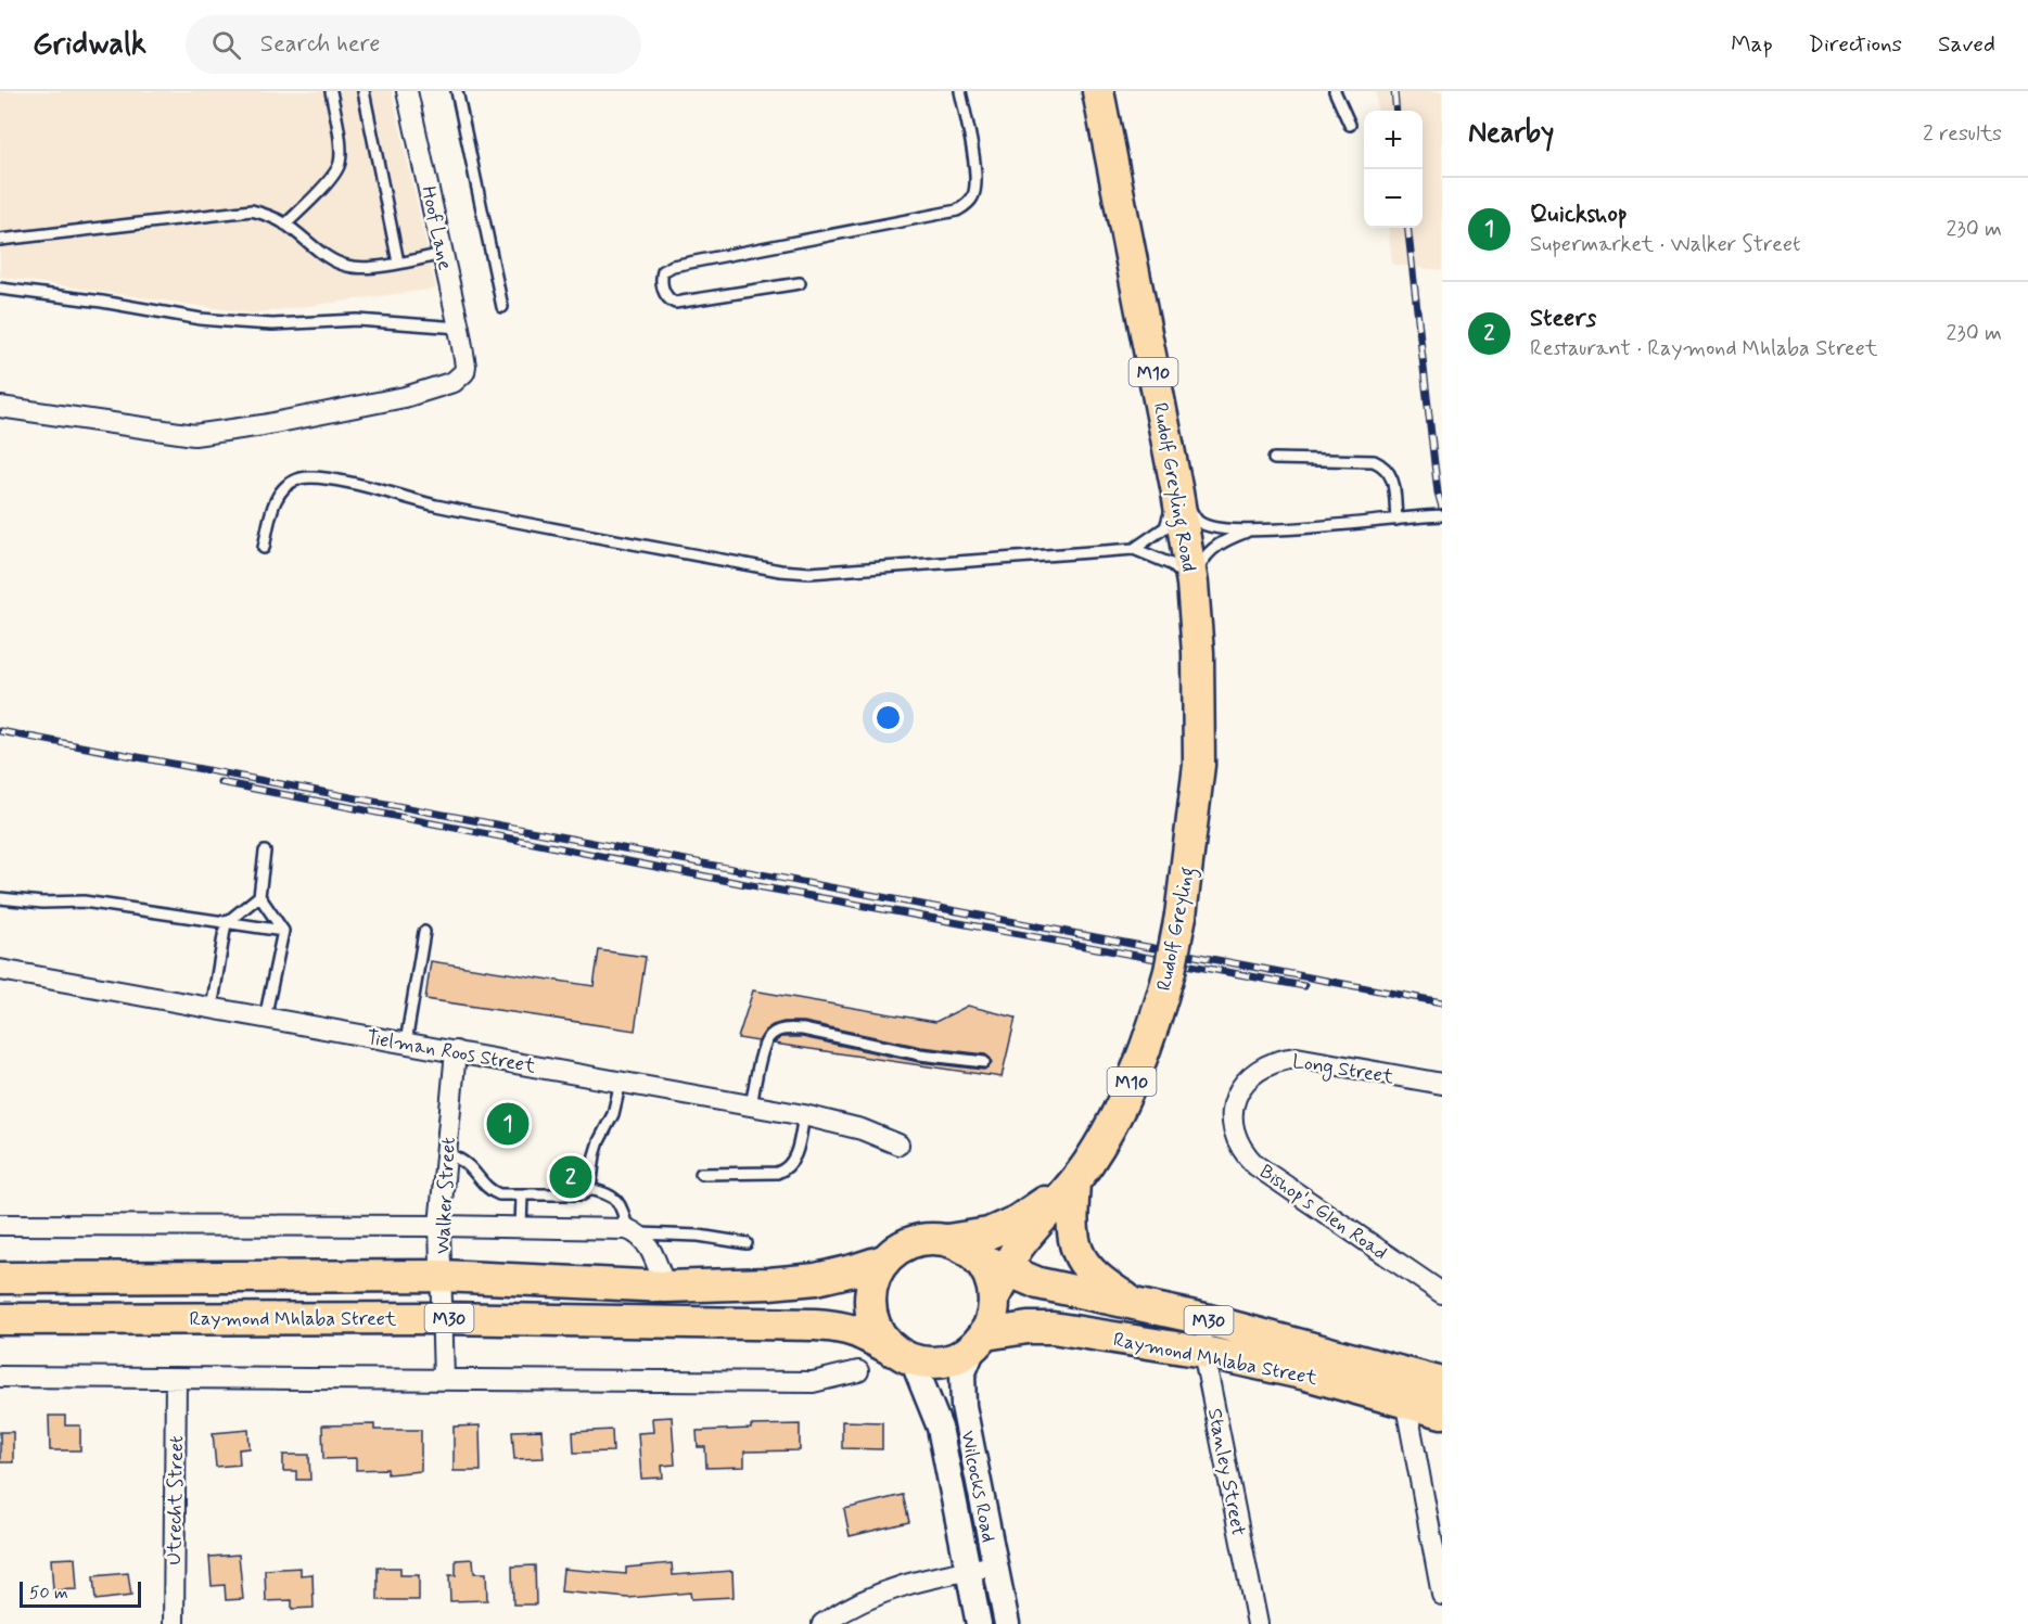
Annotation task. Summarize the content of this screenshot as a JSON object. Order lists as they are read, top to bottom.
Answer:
{
  "streets": {
    "main road": [
      "M10",
      "Rudolf Greyling Road",
      "Rudolf Greyling",
      "Raymond Mhlaba Street",
      "M30"
    ],
    "street": [
      "Hoof Lane",
      "Tielman Roos Street",
      "Long Street",
      "Walker Street",
      "Bishop's Glen Road",
      "Stanley Street",
      "Wilcocks Road",
      "Utrecht Street"
    ]
  },
  "crossings": [
    ["Rudolf Greyling Road", "Rudolf Greyling"],
    ["Rudolf Greyling", "Raymond Mhlaba Street"],
    ["Rudolf Greyling", "M30"],
    ["Rudolf Greyling", "Wilcocks Road"],
    ["Tielman Roos Street", "Walker Street"],
    ["Long Street", "Bishop's Glen Road"],
    ["Walker Street", "Raymond Mhlaba Street"],
    ["Walker Street", "M30"],
    ["Raymond Mhlaba Street", "M30"],
    ["Raymond Mhlaba Street", "Stanley Street"],
    ["Raymond Mhlaba Street", "Wilcocks Road"],
    ["M30", "Wilcocks Road"]
  ],
  "scale_bar": "50 m",
  "page": {
    "header": "Gridwalk",
    "search": "Search here",
    "nav": ["Map", "Directions", "Saved"],
    "heading": ["Nearby", "2 results"],
    "map_buttons": ["+", "−"],
    "list": [
      {
        "mark": "1",
        "name": "Quickshop",
        "note": "Supermarket · Walker Street",
        "value": "230 m"
      },
      {
        "mark": "2",
        "name": "Steers",
        "note": "Restaurant · Raymond Mhlaba Street",
        "value": "230 m"
      }
    ],
    "pins": ["1", "2"],
    "scale": "50 m"
  }
}
